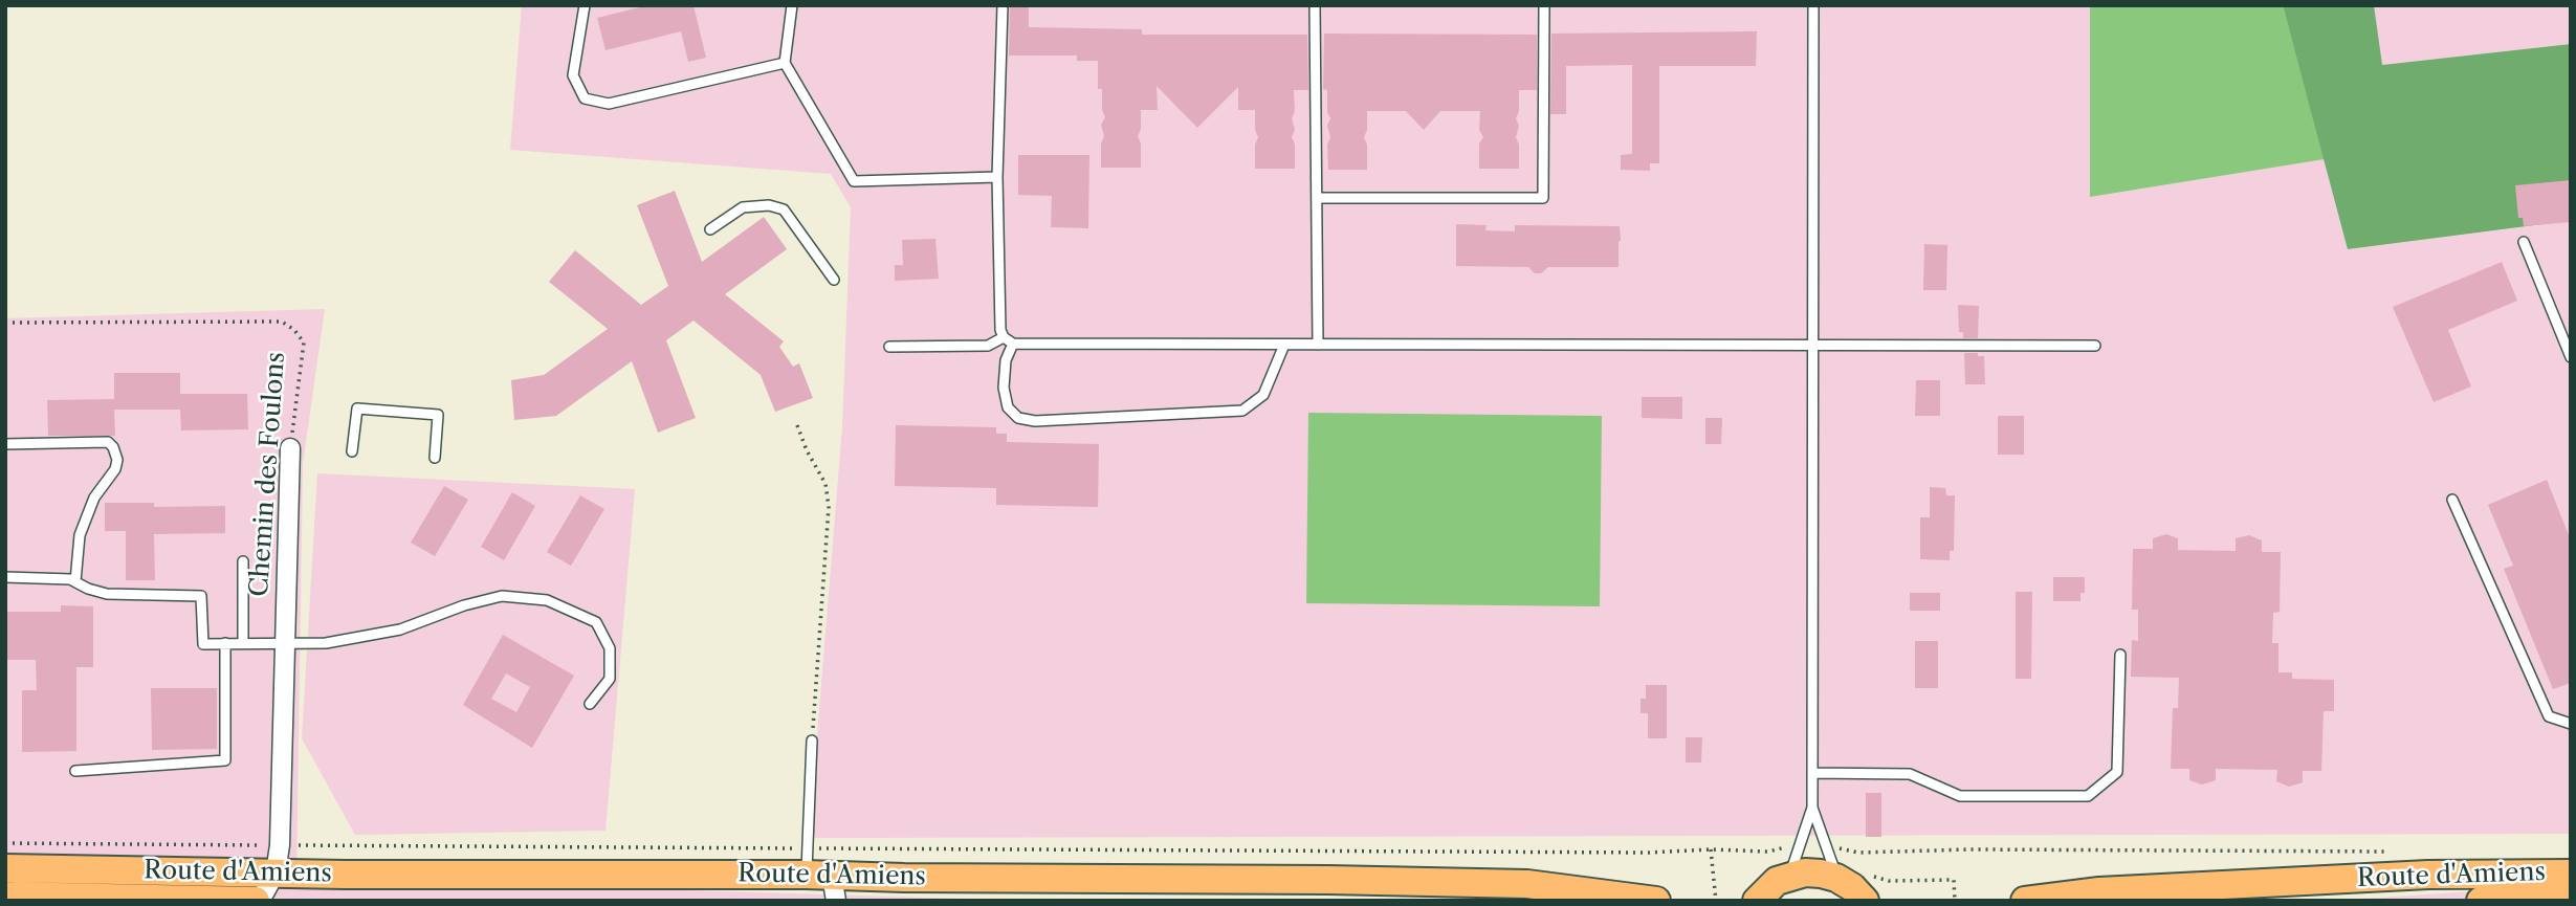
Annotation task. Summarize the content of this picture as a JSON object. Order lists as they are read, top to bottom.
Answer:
{
  "streets": {
    "main road": ["Route d'Amiens"],
    "street": ["Chemin des Foulons"]
  },
  "crossings": [
    ["Chemin des Foulons", "Route d'Amiens"]
  ]
}
